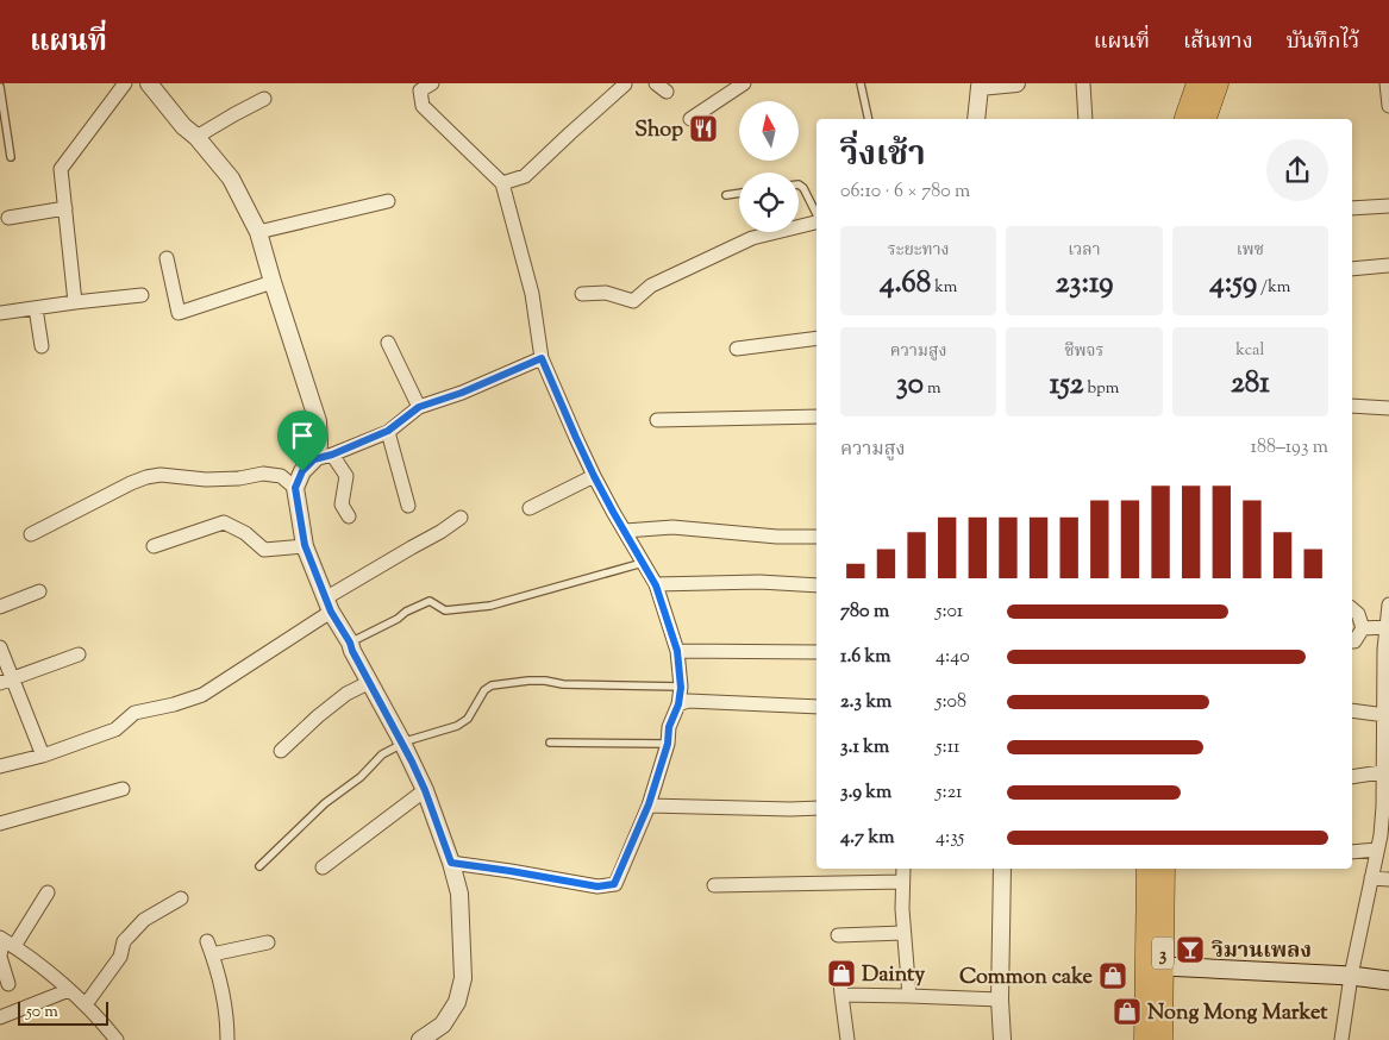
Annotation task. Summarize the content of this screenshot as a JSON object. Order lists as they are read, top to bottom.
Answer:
{
  "streets": {
    "main road": ["3"]
  },
  "places": {
    "restaurant": ["Shop"],
    "bar": ["วิมานเพลง"],
    "shop": ["Dainty", "Common cake", "Nong Mong Market"]
  },
  "scale_bar": "50 m",
  "north": "top",
  "page": {
    "header": "แผนที่",
    "nav": ["แผนที่", "เส้นทาง", "บันทึกไว้"],
    "heading": ["วิ่งเช้า", "06:10 · 6 × 780 m"],
    "stats": [
      ["ระยะทาง", "4.68 km"],
      ["เวลา", "23:19"],
      ["เพซ", "4:59 /km"],
      ["ความสูง", "30 m"],
      ["ชีพจร", "152 bpm"],
      ["kcal", "281"]
    ],
    "chart": ["ความสูง", "188–193 m"],
    "list": [
      {
        "name": "780 m",
        "note": "5:01"
      },
      {
        "name": "1.6 km",
        "note": "4:40"
      },
      {
        "name": "2.3 km",
        "note": "5:08"
      },
      {
        "name": "3.1 km",
        "note": "5:11"
      },
      {
        "name": "3.9 km",
        "note": "5:21"
      },
      {
        "name": "4.7 km",
        "note": "4:35"
      }
    ],
    "scale": "50 m"
  }
}
